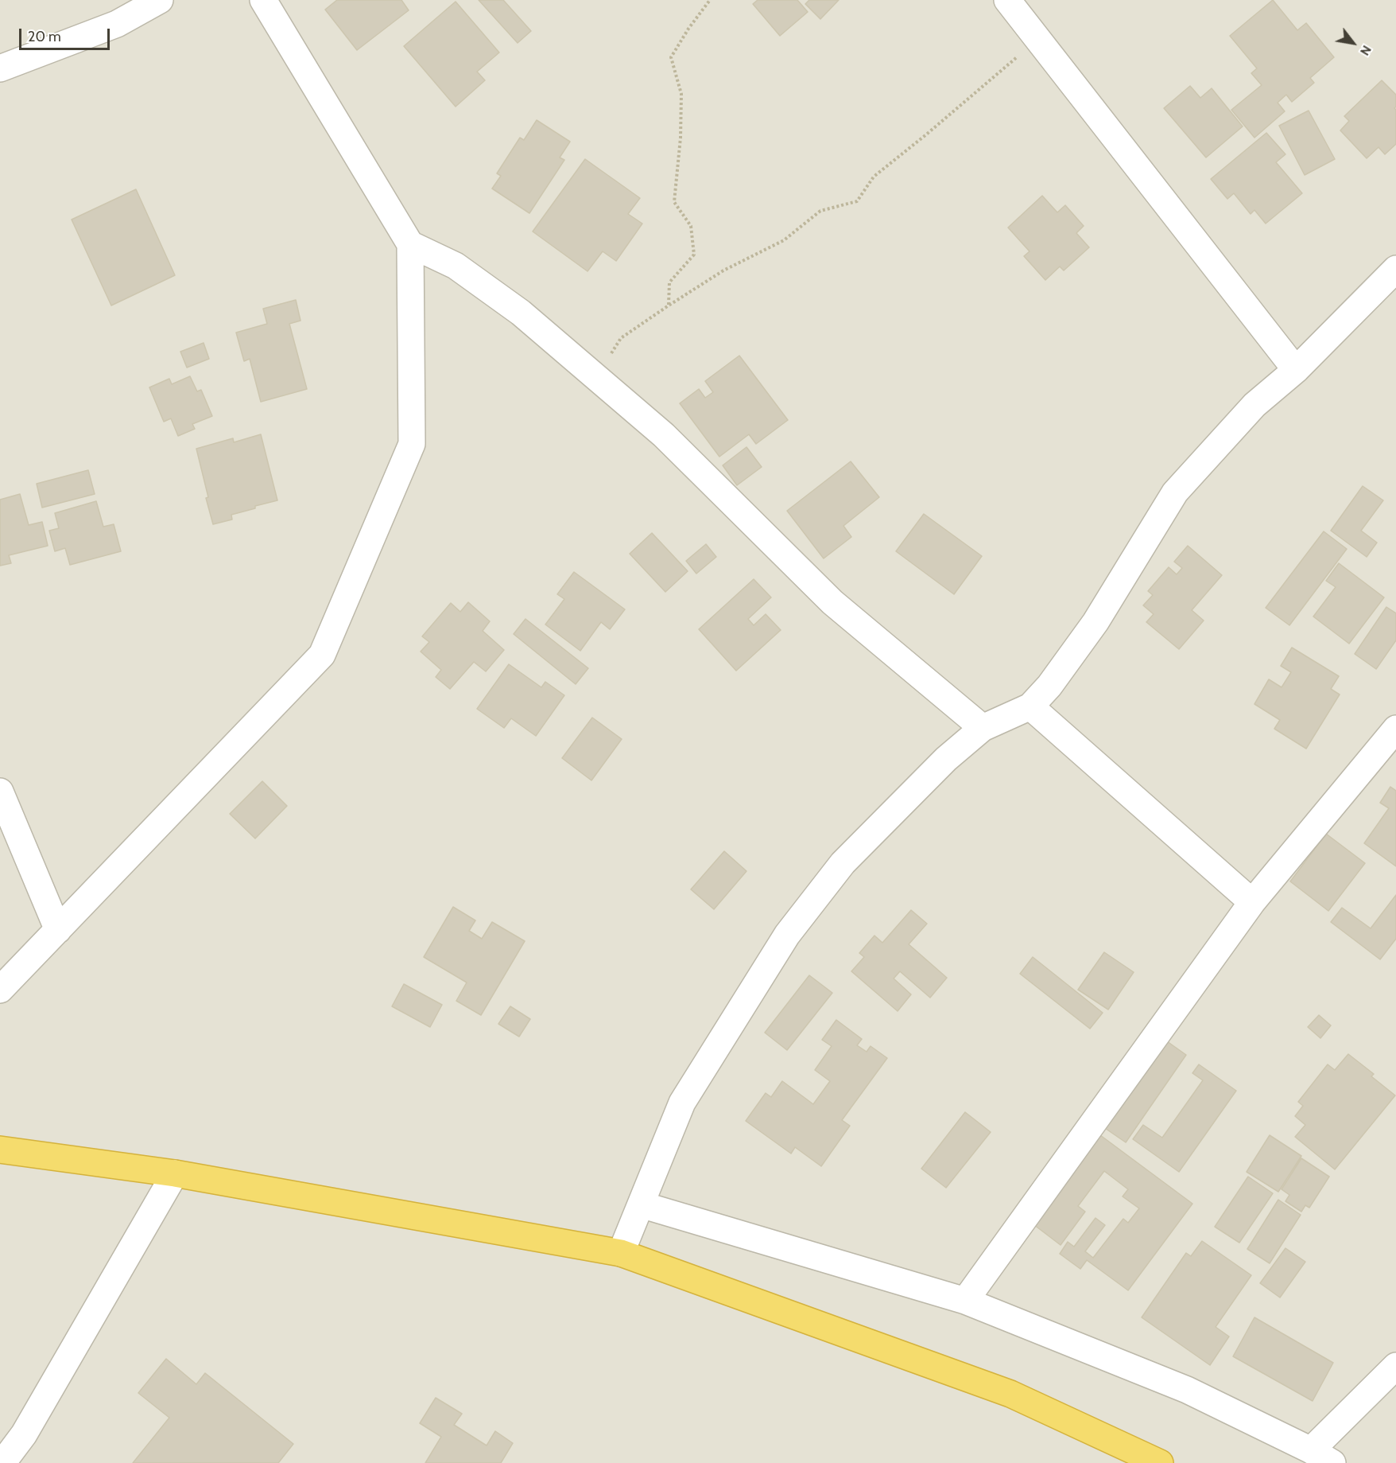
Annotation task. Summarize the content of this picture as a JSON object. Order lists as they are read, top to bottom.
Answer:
{
  "scale_bar": "20 m",
  "north": "bottom right"
}
